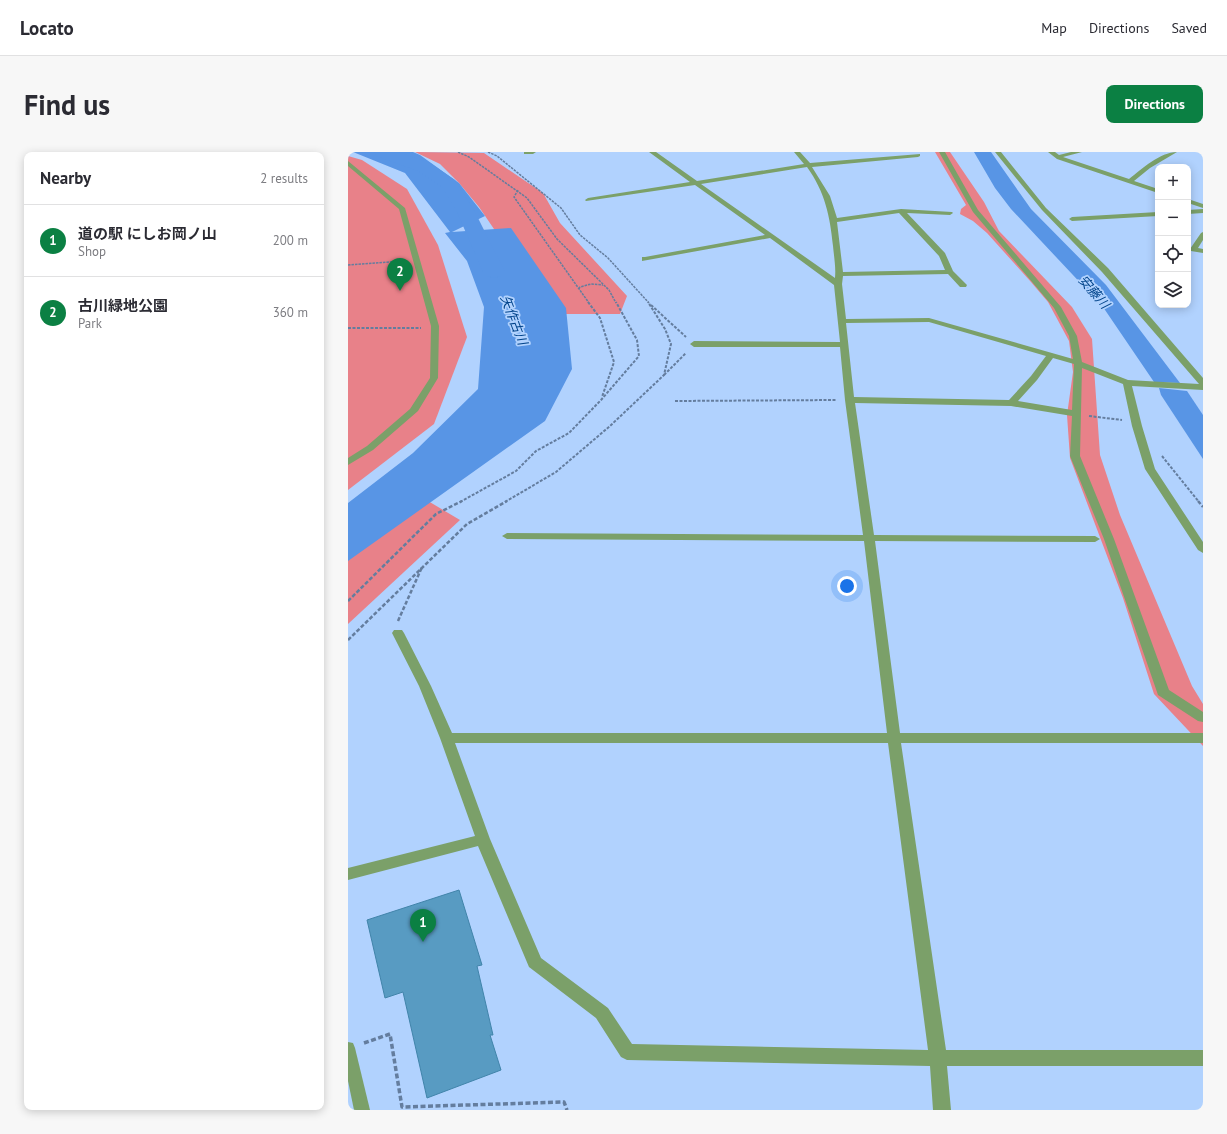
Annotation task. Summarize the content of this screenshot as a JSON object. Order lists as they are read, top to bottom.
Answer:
{
  "water": ["安藤川", "矢作古川"],
  "page": {
    "header": "Locato",
    "nav": ["Map", "Directions", "Saved"],
    "buttons": "Directions",
    "title": "Find us",
    "heading": ["Nearby", "2 results"],
    "map_buttons": ["+", "−"],
    "list": [
      {
        "mark": "1",
        "name": "道の駅 にしお岡ノ山",
        "note": "Shop",
        "value": "200 m"
      },
      {
        "mark": "2",
        "name": "古川緑地公園",
        "note": "Park",
        "value": "360 m"
      }
    ],
    "pins": ["2", "1"]
  }
}
